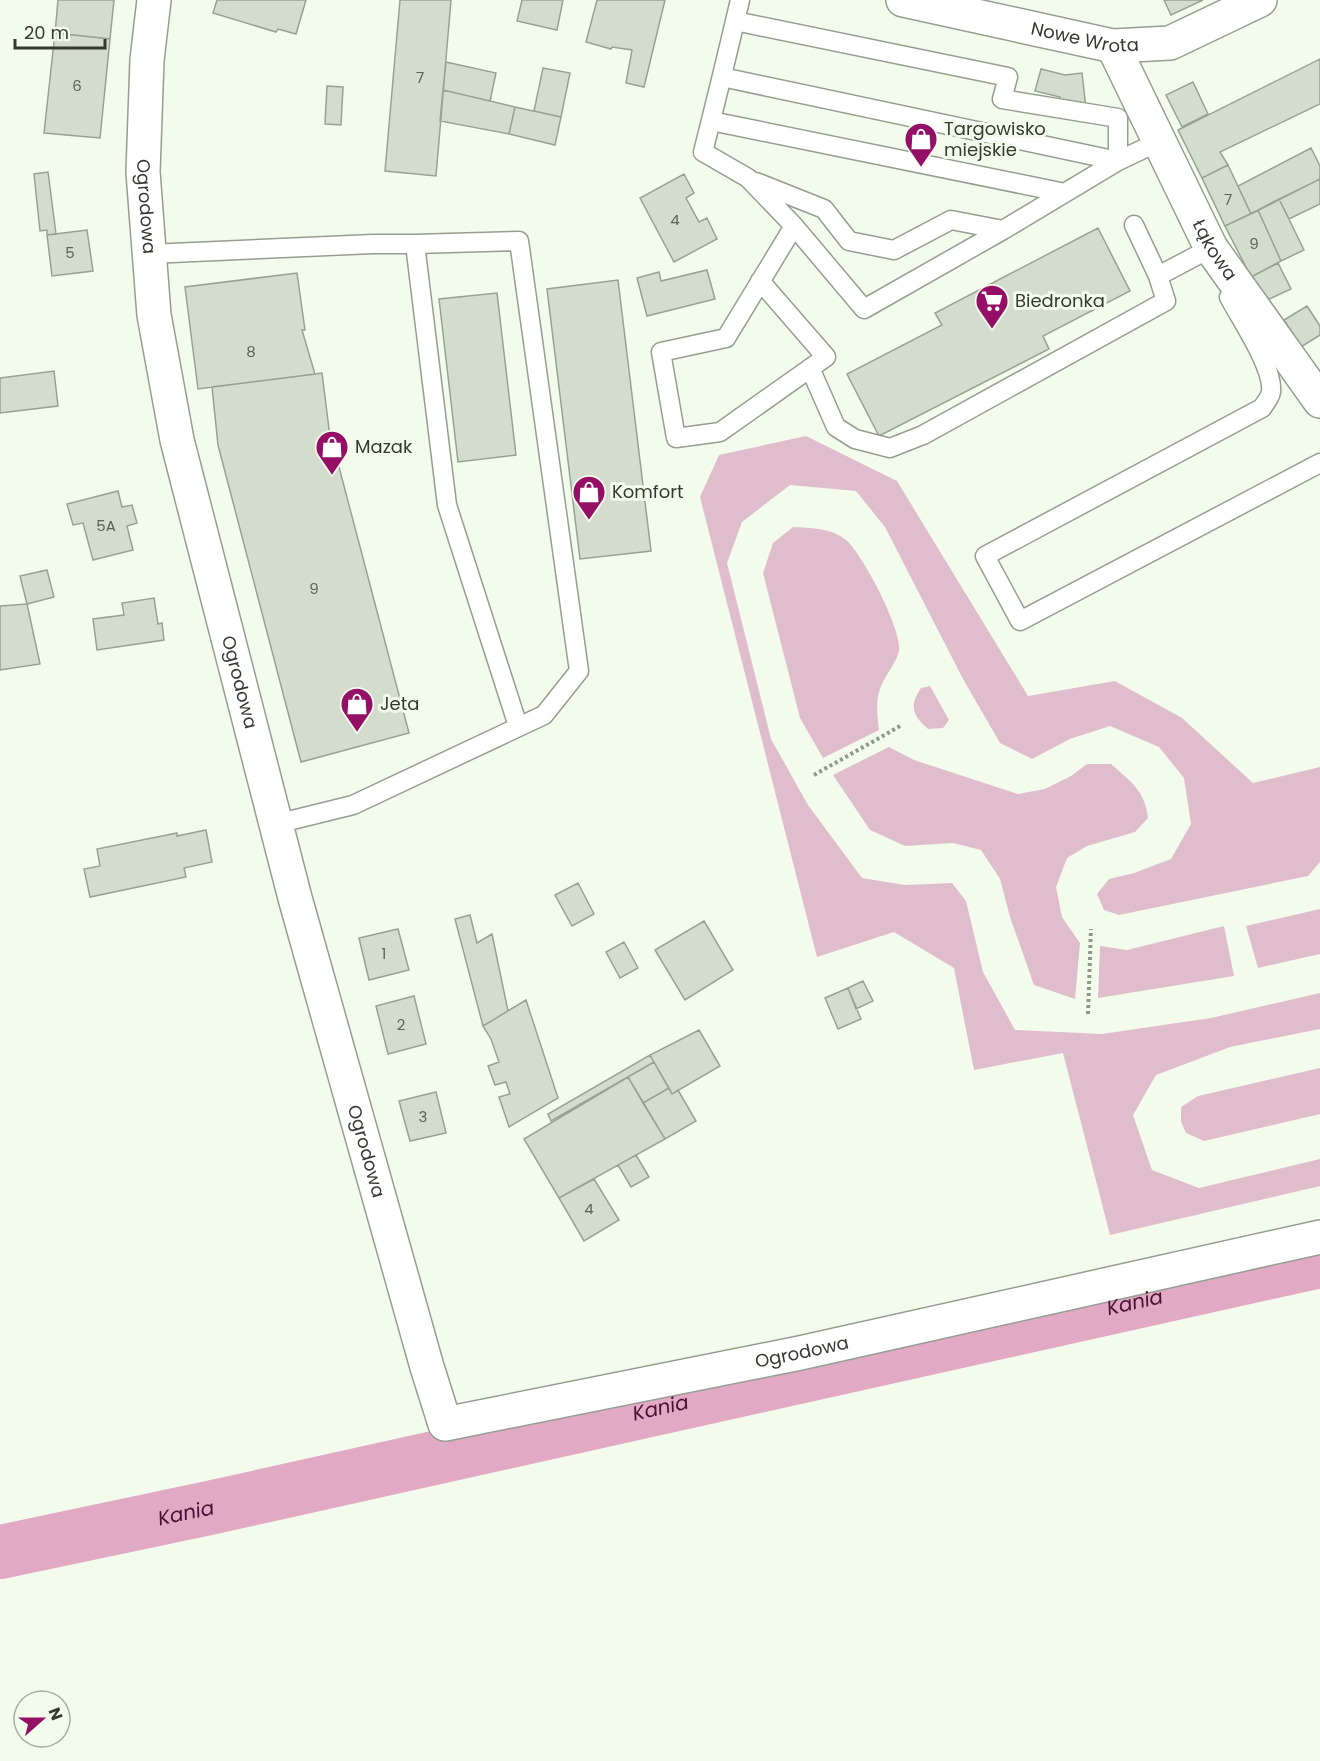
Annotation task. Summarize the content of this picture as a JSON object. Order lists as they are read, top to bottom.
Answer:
{
  "streets": {
    "street": ["Nowe Wrota", "Ogrodowa", "Łąkowa"]
  },
  "crossings": [
    ["Nowe Wrota", "Łąkowa"]
  ],
  "water": ["Kania"],
  "places": {
    "shop": [
      "Targowisko miejskie",
      "Mazak",
      "Komfort",
      "Jeta"
    ],
    "supermarket": ["Biedronka"]
  },
  "house_numbers": [
    "7",
    "6",
    "7",
    "4",
    "9",
    "5",
    "8",
    "5A",
    "9",
    "1",
    "2",
    "3",
    "4"
  ],
  "scale_bar": "20 m",
  "north": "right"
}
